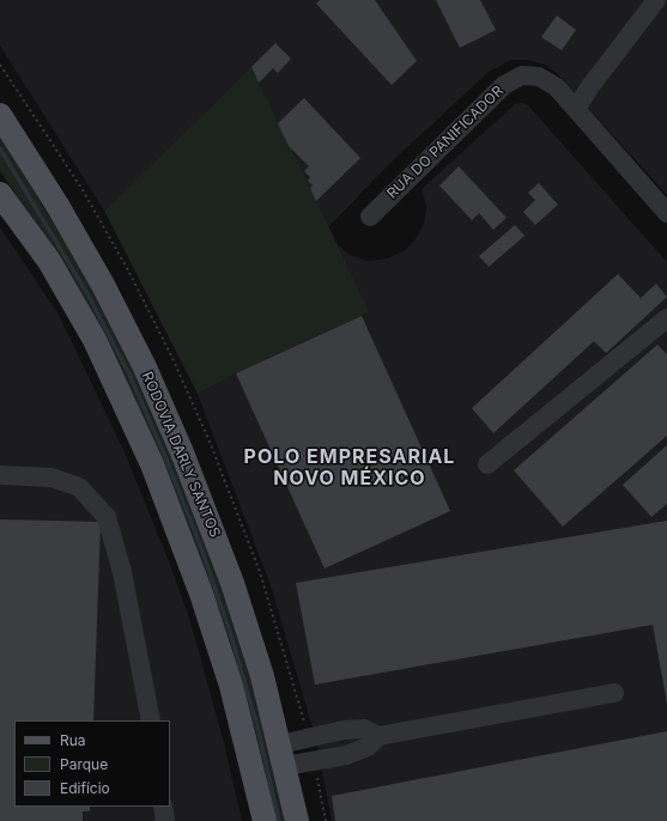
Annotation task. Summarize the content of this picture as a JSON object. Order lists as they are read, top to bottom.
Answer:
{
  "streets": {
    "main road": ["RODOVIA DARLY SANTOS"],
    "street": ["RUA DO PANIFICADOR"]
  },
  "districts": ["POLO EMPRESARIAL NOVO MÉXICO"],
  "legend": ["Rua", "Parque", "Edifício"]
}
